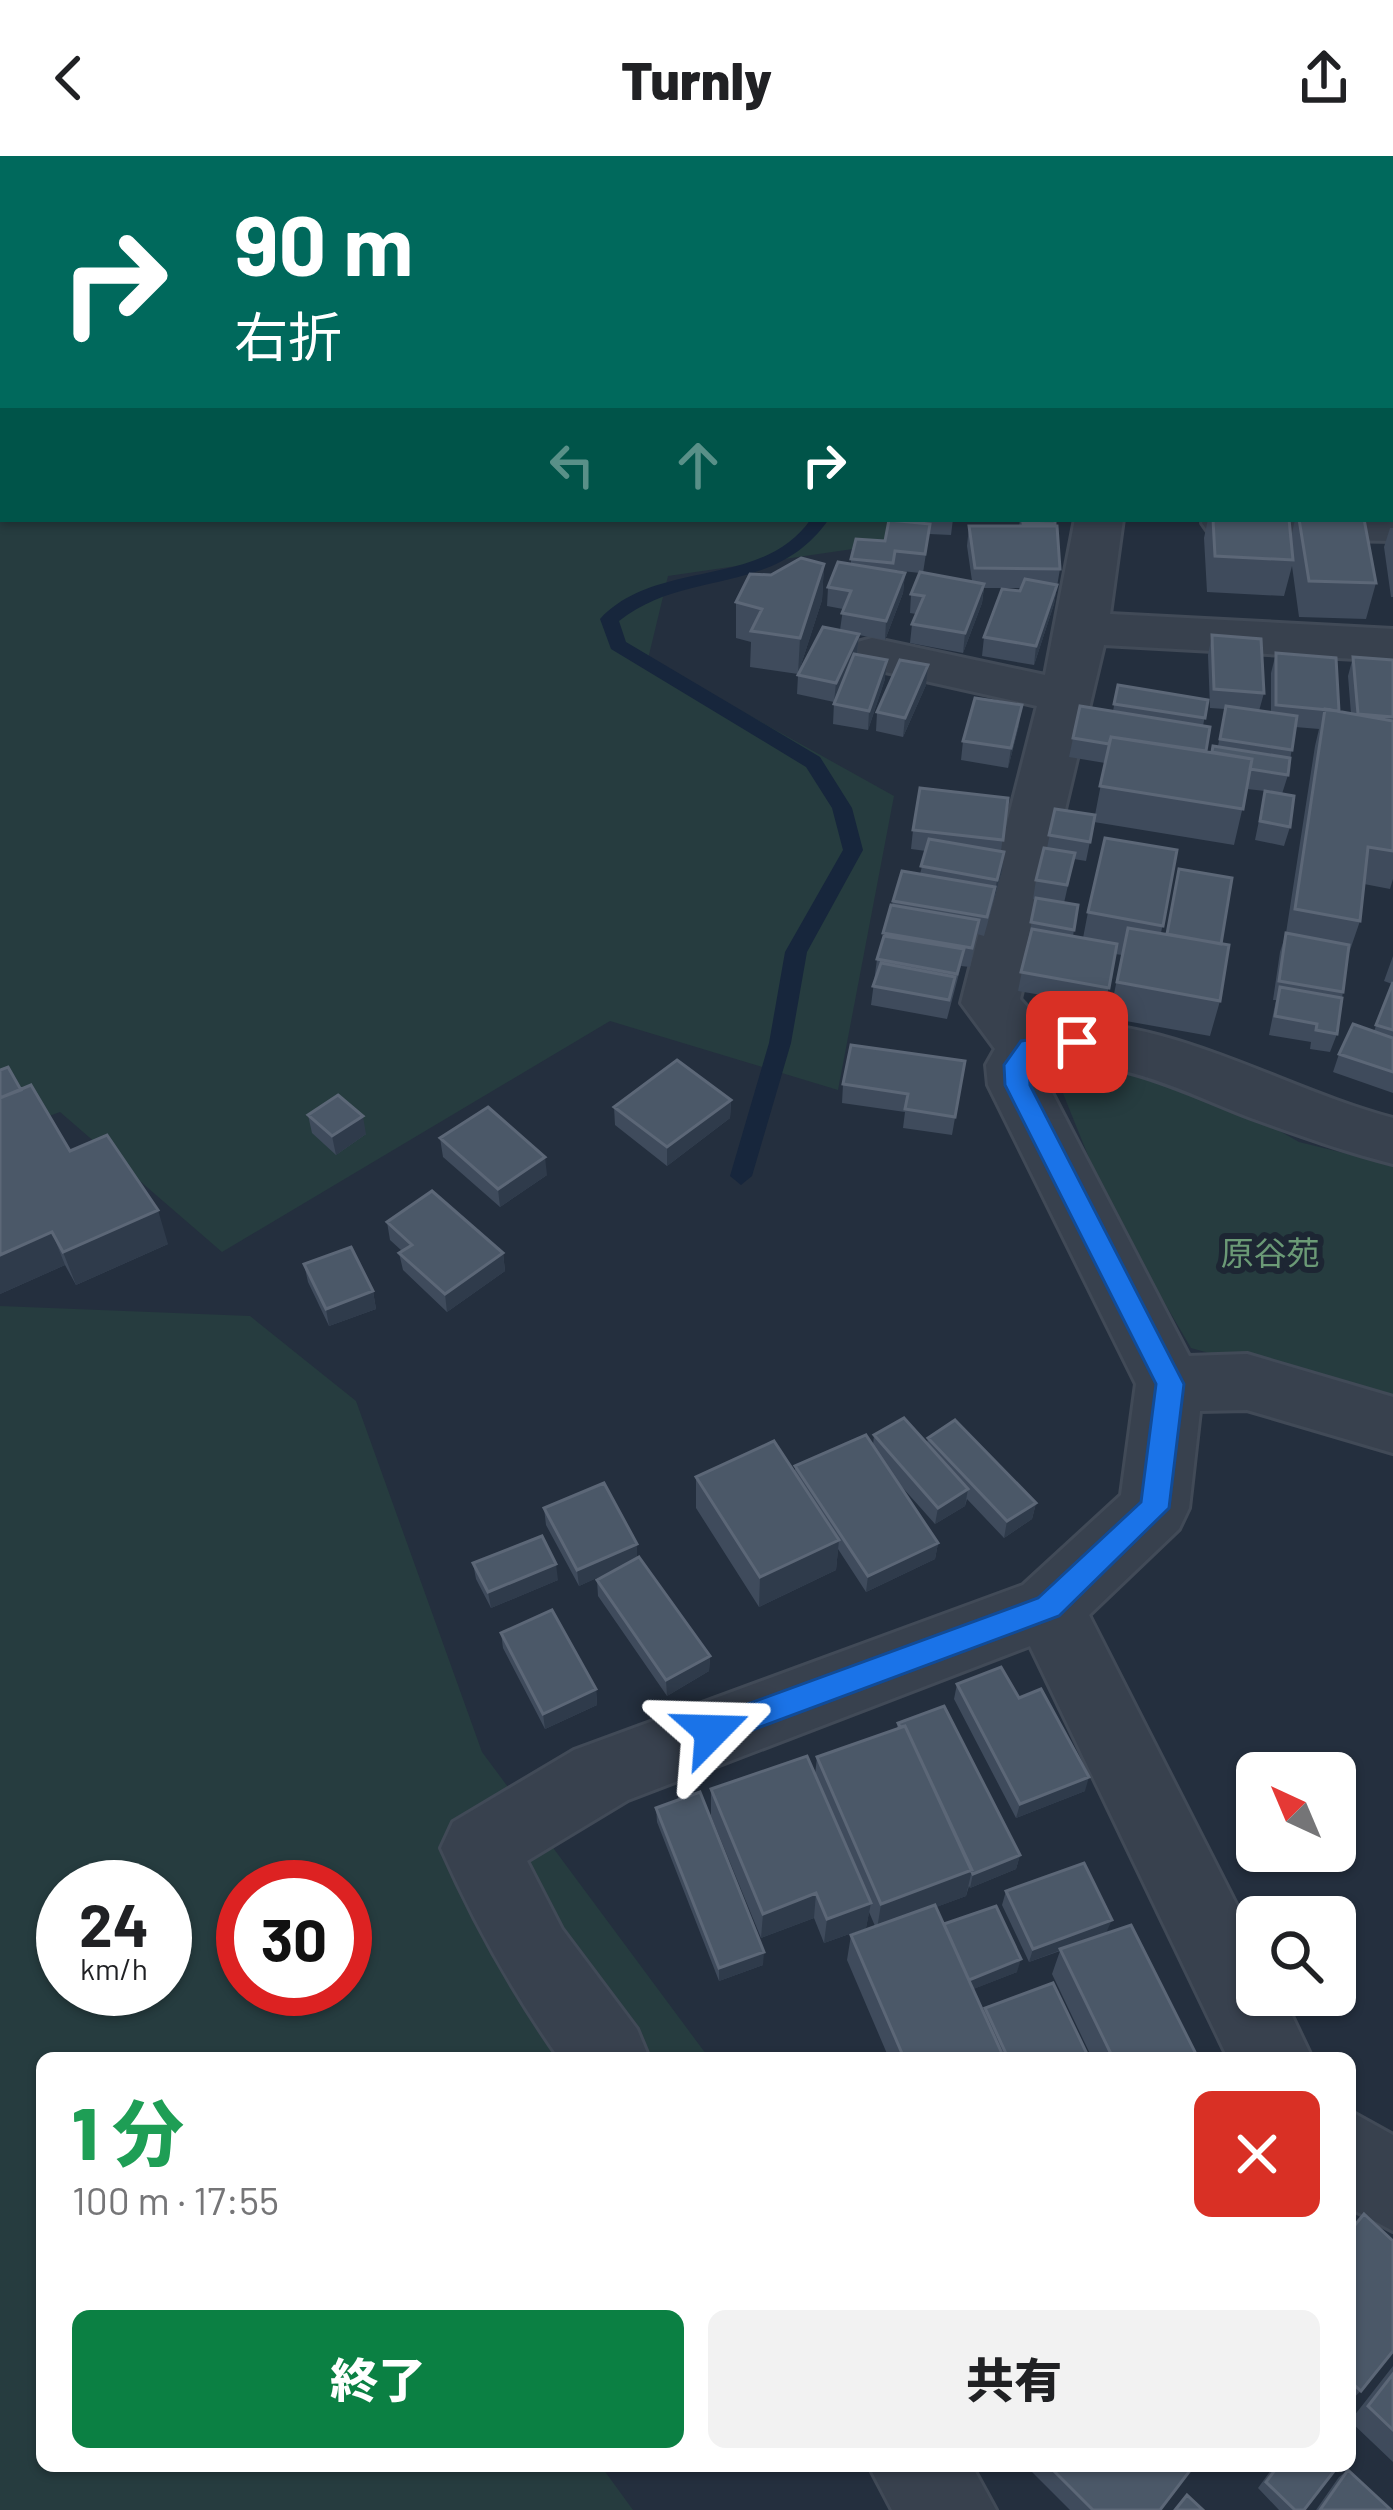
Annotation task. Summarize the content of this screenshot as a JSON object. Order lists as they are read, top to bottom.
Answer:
{
  "parks": ["原谷苑"],
  "north": "top left",
  "page": {
    "header": "Turnly",
    "turn": ["90 m", "右折"],
    "speed": "24 km/h",
    "limit": "30",
    "heading": ["1 分", "100 m · 17:55"],
    "buttons": ["終了", "共有"]
  }
}
